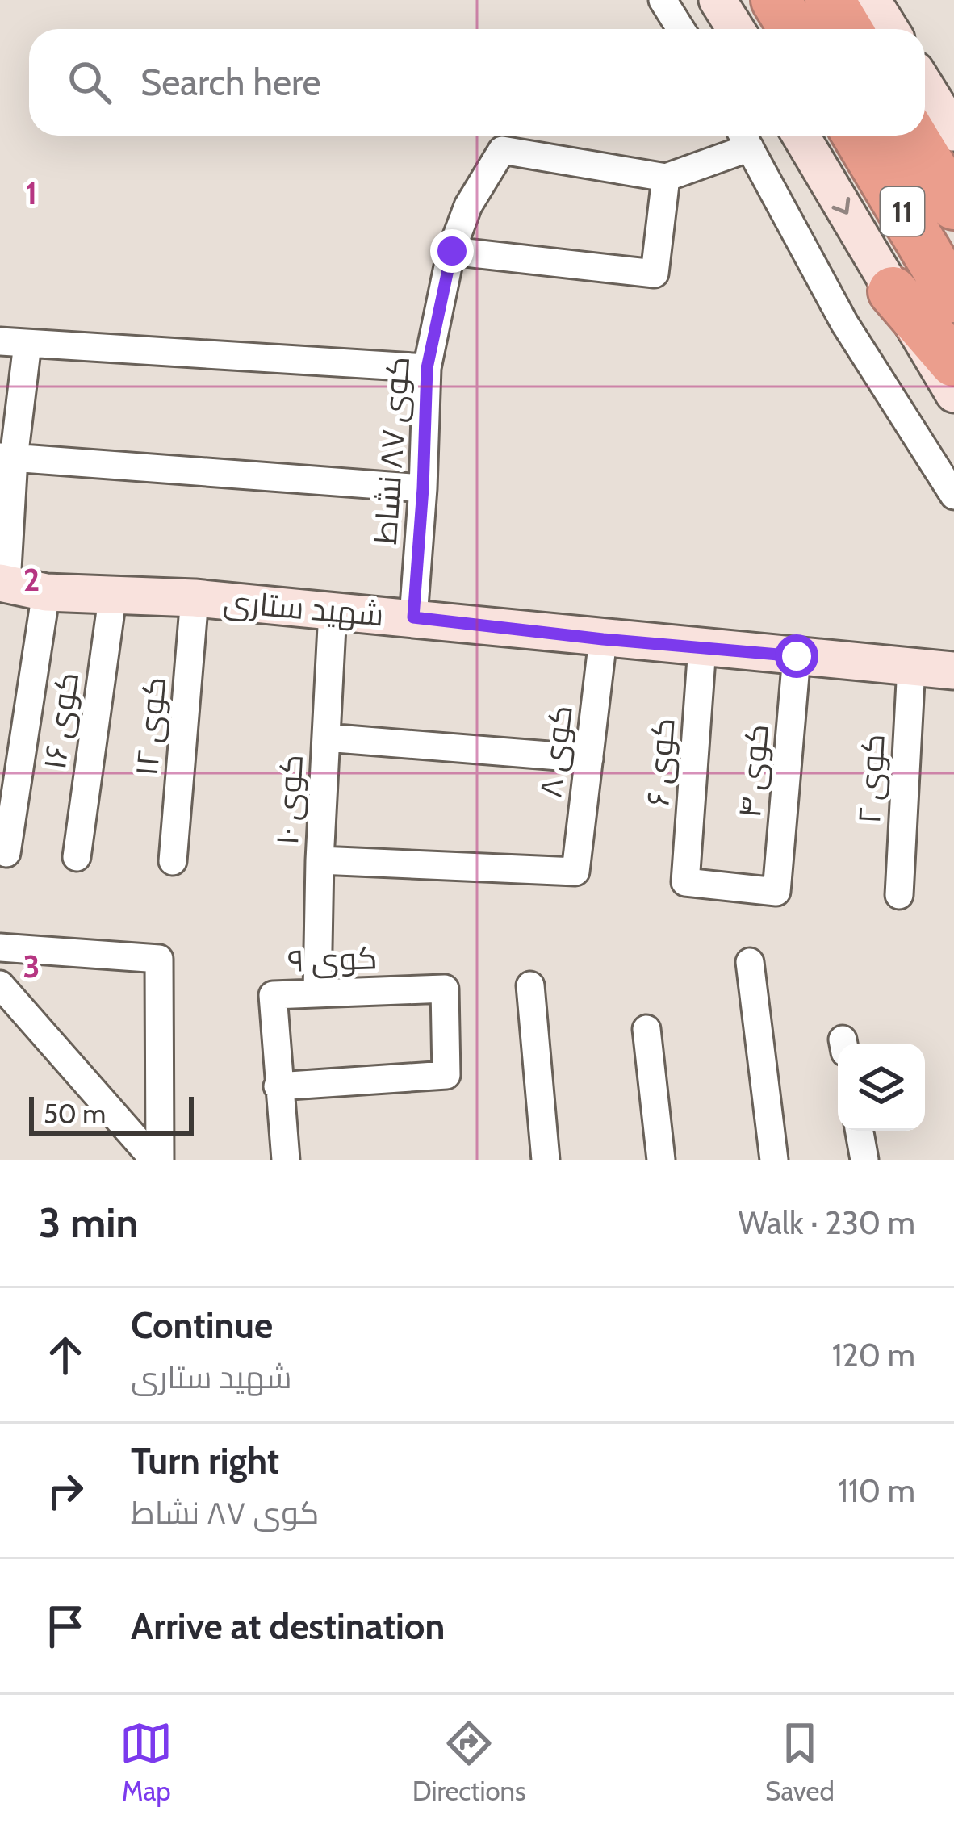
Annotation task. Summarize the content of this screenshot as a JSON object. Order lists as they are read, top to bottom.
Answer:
{
  "streets": {
    "highway": ["11"],
    "street": [
      "کوی ۸۷ نشاط",
      "شهید ستاری",
      "کوی ۱۶",
      "کوی ۱۲",
      "کوی ۸",
      "کوی ۶",
      "کوی ۴",
      "کوی ۲",
      "کوی ۱۰",
      "کوی ۹"
    ]
  },
  "crossings": [
    ["کوی ۸۷ نشاط", "شهید ستاری"],
    ["شهید ستاری", "کوی ۱۶"],
    ["شهید ستاری", "کوی ۱۲"],
    ["شهید ستاری", "کوی ۸"],
    ["شهید ستاری", "کوی ۶"],
    ["شهید ستاری", "کوی ۴"],
    ["شهید ستاری", "کوی ۲"],
    ["شهید ستاری", "کوی ۱۰"],
    ["کوی ۸", "کوی ۱۰"],
    ["کوی ۶", "کوی ۴"],
    ["کوی ۱۰", "کوی ۹"]
  ],
  "scale_bar": "50 m",
  "page": {
    "search": "Search here",
    "scale": "50 m",
    "heading": ["3 min", "Walk · 230 m"],
    "list": [
      ["Continue", "شهید ستاری", "120 m"],
      ["Turn right", "کوی ۸۷ نشاط", "110 m"],
      "Arrive at destination"
    ],
    "nav": ["Map", "Directions", "Saved"]
  },
  "grid": {
    "rows": ["1", "2", "3"]
  }
}
